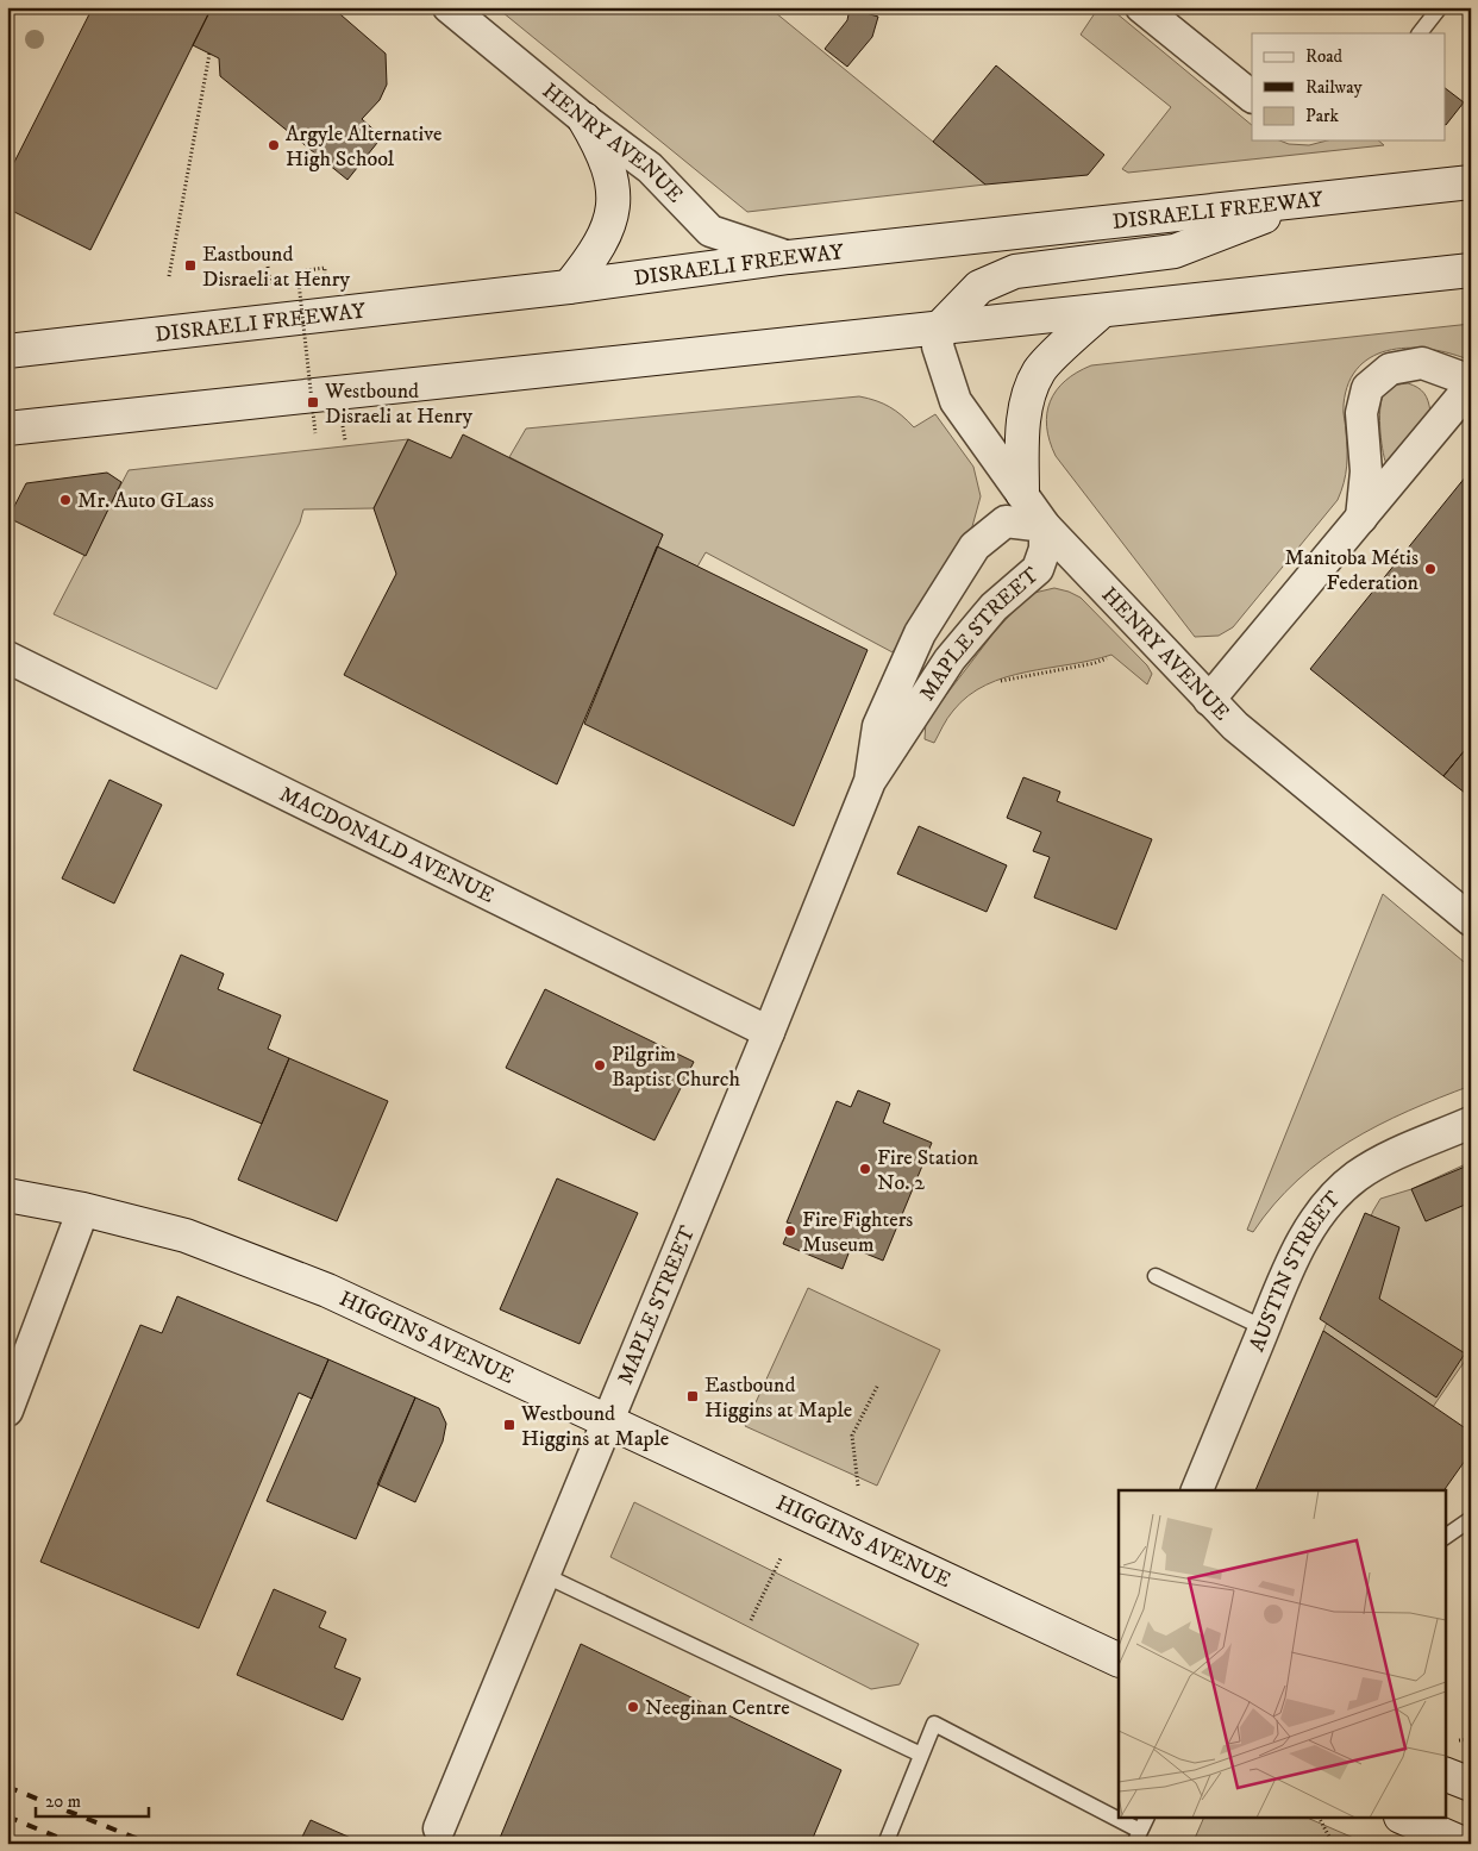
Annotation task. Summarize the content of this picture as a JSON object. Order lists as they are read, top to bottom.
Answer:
{
  "streets": {
    "main road": ["DISRAELI FREEWAY", "HIGGINS AVENUE"],
    "street": [
      "HENRY AVENUE",
      "MAPLE STREET",
      "MACDONALD AVENUE",
      "AUSTIN STREET"
    ]
  },
  "crossings": [
    ["HENRY AVENUE", "DISRAELI FREEWAY"],
    ["HENRY AVENUE", "MAPLE STREET"],
    ["MAPLE STREET", "MACDONALD AVENUE"],
    ["MAPLE STREET", "HIGGINS AVENUE"]
  ],
  "places": {
    "other": [
      "Argyle Alternative High School",
      "Mr. Auto GLass",
      "Manitoba Métis Federation",
      "Pilgrim Baptist Church",
      "Fire Station No. 2",
      "Fire Fighters Museum",
      "Neeginan Centre"
    ],
    "transit": [
      "Eastbound Disraeli at Henry",
      "Westbound Disraeli at Henry",
      "Eastbound Higgins at Maple",
      "Westbound Higgins at Maple"
    ]
  },
  "legend": ["Road", "Railway", "Park"],
  "scale_bar": "20 m"
}
